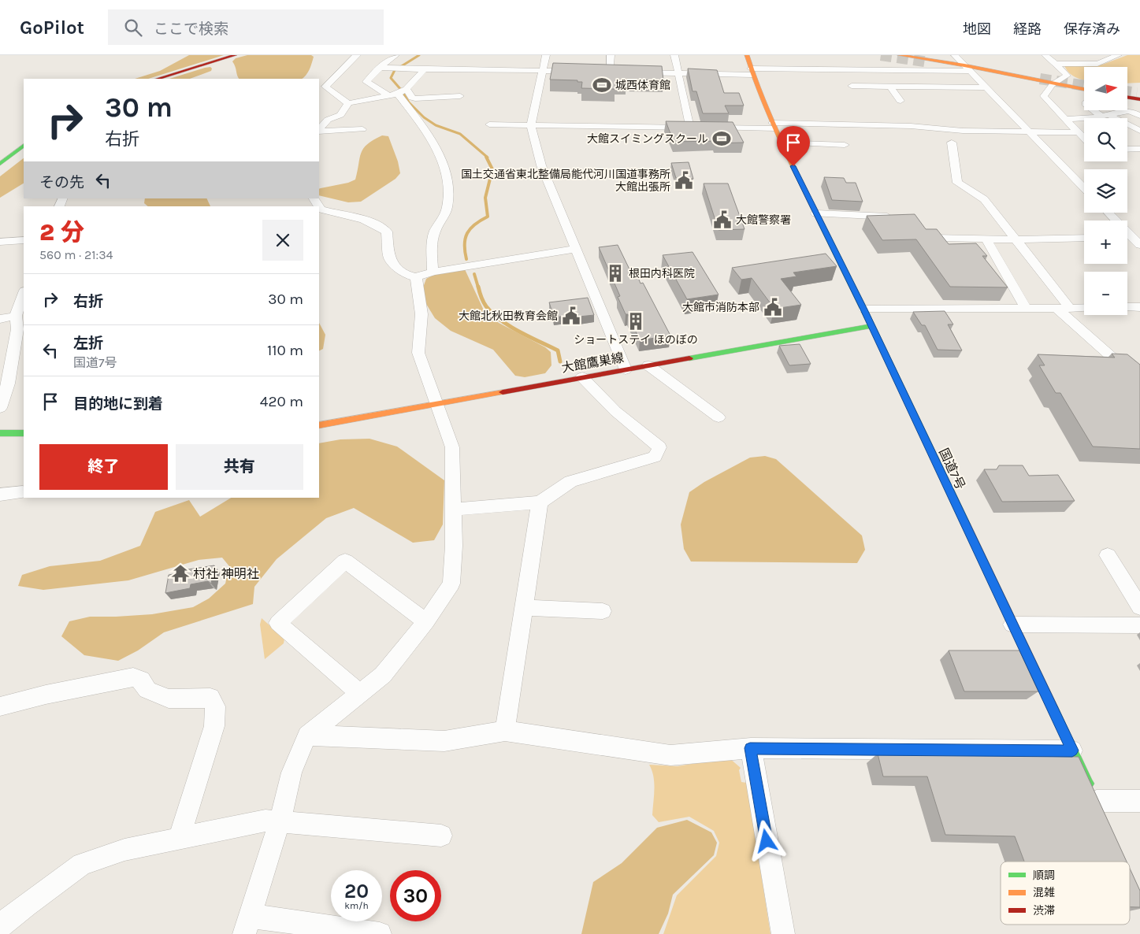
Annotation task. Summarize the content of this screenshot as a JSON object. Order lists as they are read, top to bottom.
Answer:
{
  "streets": {
    "main road": ["大館鷹巣線", "国道7号"]
  },
  "crossings": [
    ["大館鷹巣線", "国道7号"]
  ],
  "places": {
    "sports": ["城西体育館", "大館スイミングスクール"],
    "public building": [
      "国土交通省東北整備局能代河川国道事務所 大館出張所",
      "大館警察署",
      "大館市消防本部",
      "大館北秋田教育会館"
    ],
    "building": ["根田内科医院", "ショートステイ ほのぼの"],
    "temple": ["村社 神明社"]
  },
  "legend": ["順調", "混雑", "渋滞"],
  "north": "right",
  "page": {
    "header": "GoPilot",
    "search": "ここで検索",
    "nav": ["地図", "経路", "保存済み"],
    "map_buttons": ["+", "−"],
    "turn": ["30 m", "右折"],
    "then": "その先",
    "heading": ["2 分", "560 m · 21:34"],
    "list": [
      {
        "name": "右折",
        "value": "30 m"
      },
      {
        "name": "左折",
        "note": "国道7号",
        "value": "110 m"
      },
      {
        "name": "目的地に到着",
        "value": "420 m"
      }
    ],
    "buttons": ["終了", "共有"],
    "speed": "20 km/h",
    "limit": "30"
  }
}
